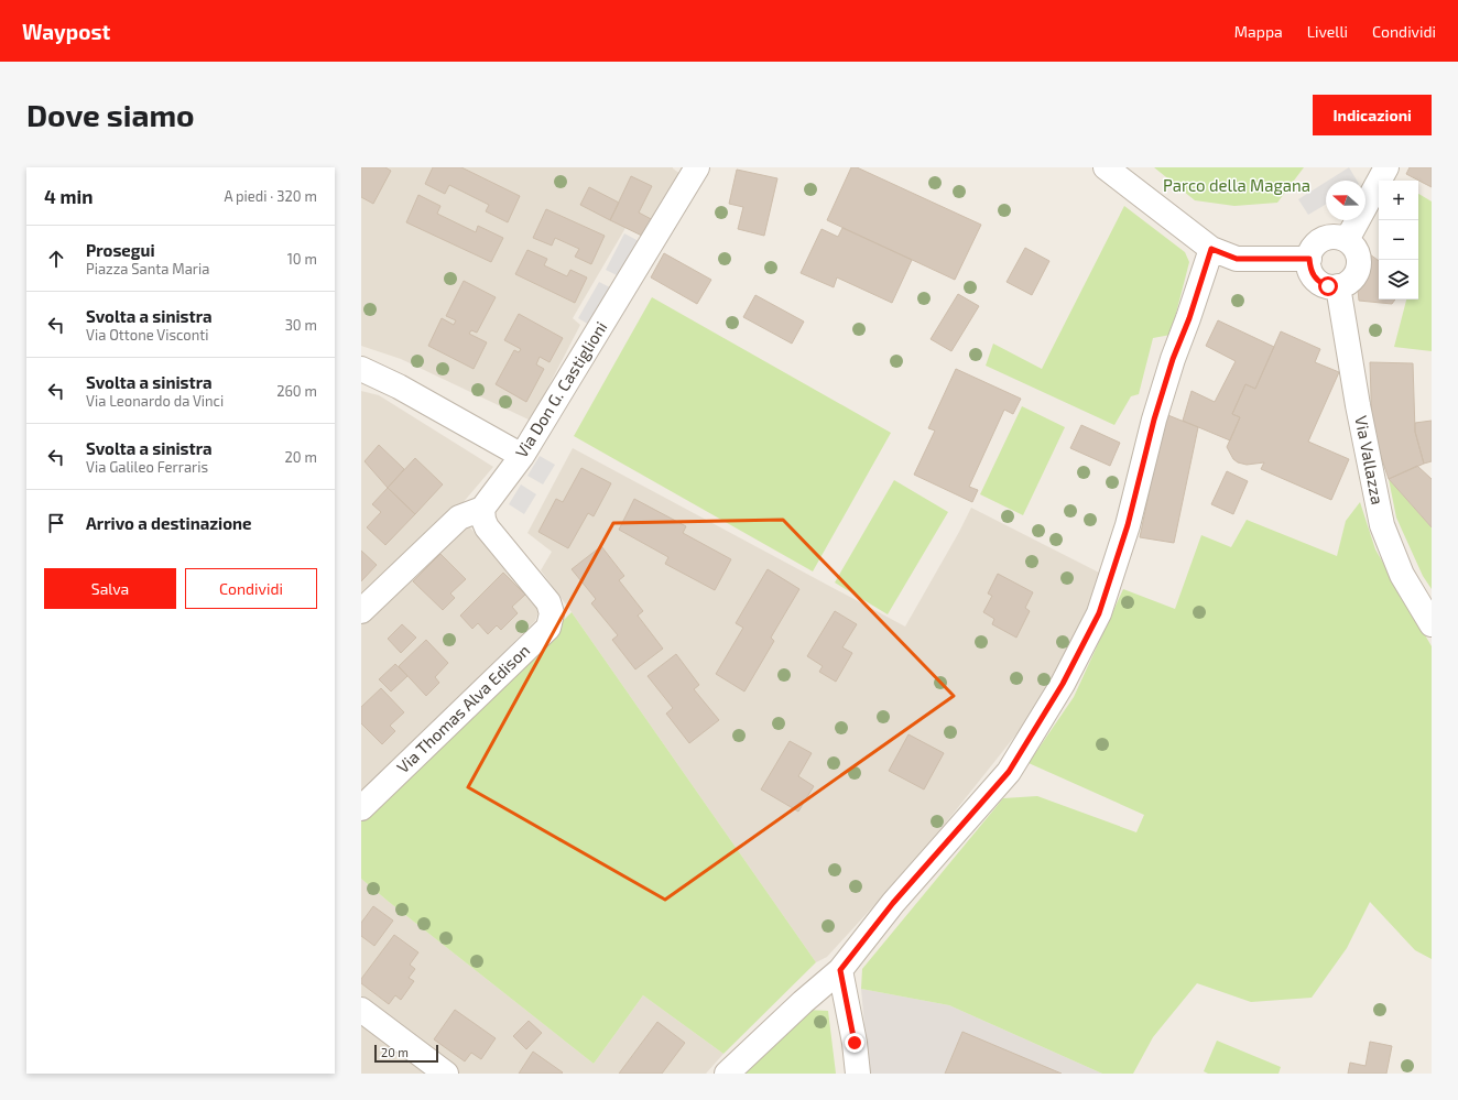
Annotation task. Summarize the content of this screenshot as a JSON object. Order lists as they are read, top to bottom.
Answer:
{
  "streets": {
    "street": ["Via Don G. Castiglioni", "Via Vallazza", "Via Thomas Alva Edison"]
  },
  "crossings": [
    ["Via Don G. Castiglioni", "Via Thomas Alva Edison"]
  ],
  "parks": ["Parco della Magana"],
  "scale_bar": "20 m",
  "north": "left",
  "page": {
    "header": "Waypost",
    "nav": ["Mappa", "Livelli", "Condividi"],
    "buttons": [
      "Indicazioni",
      ["Salva", "Condividi"]
    ],
    "title": "Dove siamo",
    "heading": ["4 min", "A piedi · 320 m"],
    "map_buttons": ["+", "−"],
    "list": [
      ["Prosegui", "Piazza Santa Maria", "10 m"],
      ["Svolta a sinistra", "Via Ottone Visconti", "30 m"],
      ["Svolta a sinistra", "Via Leonardo da Vinci", "260 m"],
      ["Svolta a sinistra", "Via Galileo Ferraris", "20 m"],
      "Arrivo a destinazione"
    ],
    "scale": "20 m"
  }
}
